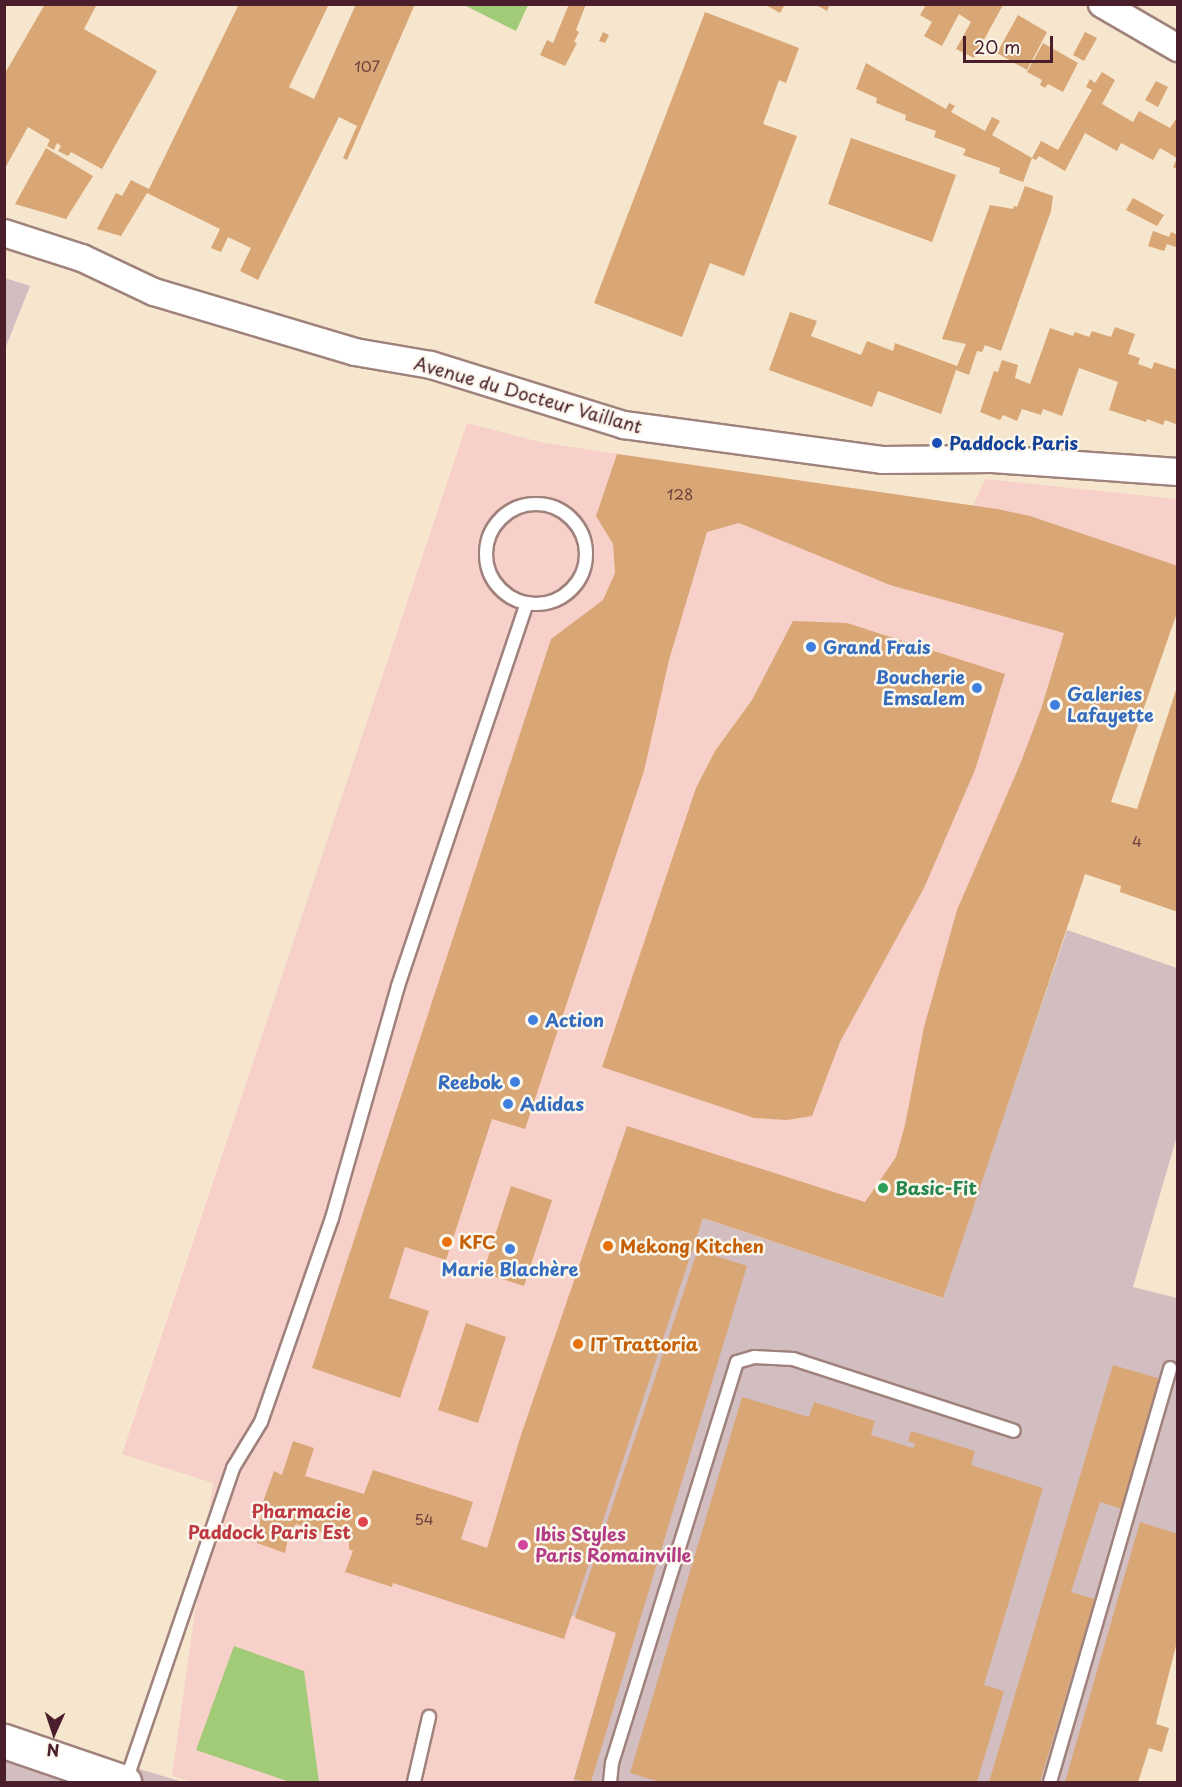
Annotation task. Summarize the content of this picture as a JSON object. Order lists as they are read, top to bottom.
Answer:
{
  "streets": {
    "street": ["Avenue du Docteur Vaillant"]
  },
  "places": [
    "Paddock Paris",
    "Grand Frais",
    "Boucherie Emsalem",
    "Galeries Lafayette",
    "Action",
    "Reebok",
    "Adidas",
    "Basic-Fit",
    "KFC",
    "Mekong Kitchen",
    "Marie Blachère",
    "IT Trattoria",
    "Pharmacie Paddock Paris Est",
    "Ibis Styles Paris Romainville"
  ],
  "house_numbers": [
    "107",
    "128",
    "4",
    "54"
  ],
  "scale_bar": "20 m",
  "north": "bottom"
}
